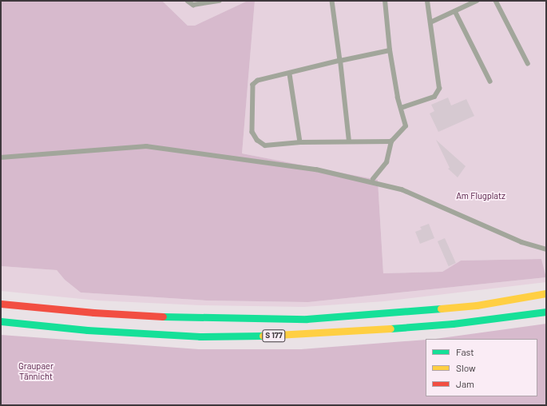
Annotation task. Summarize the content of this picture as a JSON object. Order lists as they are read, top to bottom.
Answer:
{
  "streets": {
    "highway": ["S 177"]
  },
  "parks": ["Am Flugplatz", "Graupaer Tännicht"],
  "legend": ["Fast", "Slow", "Jam"]
}
